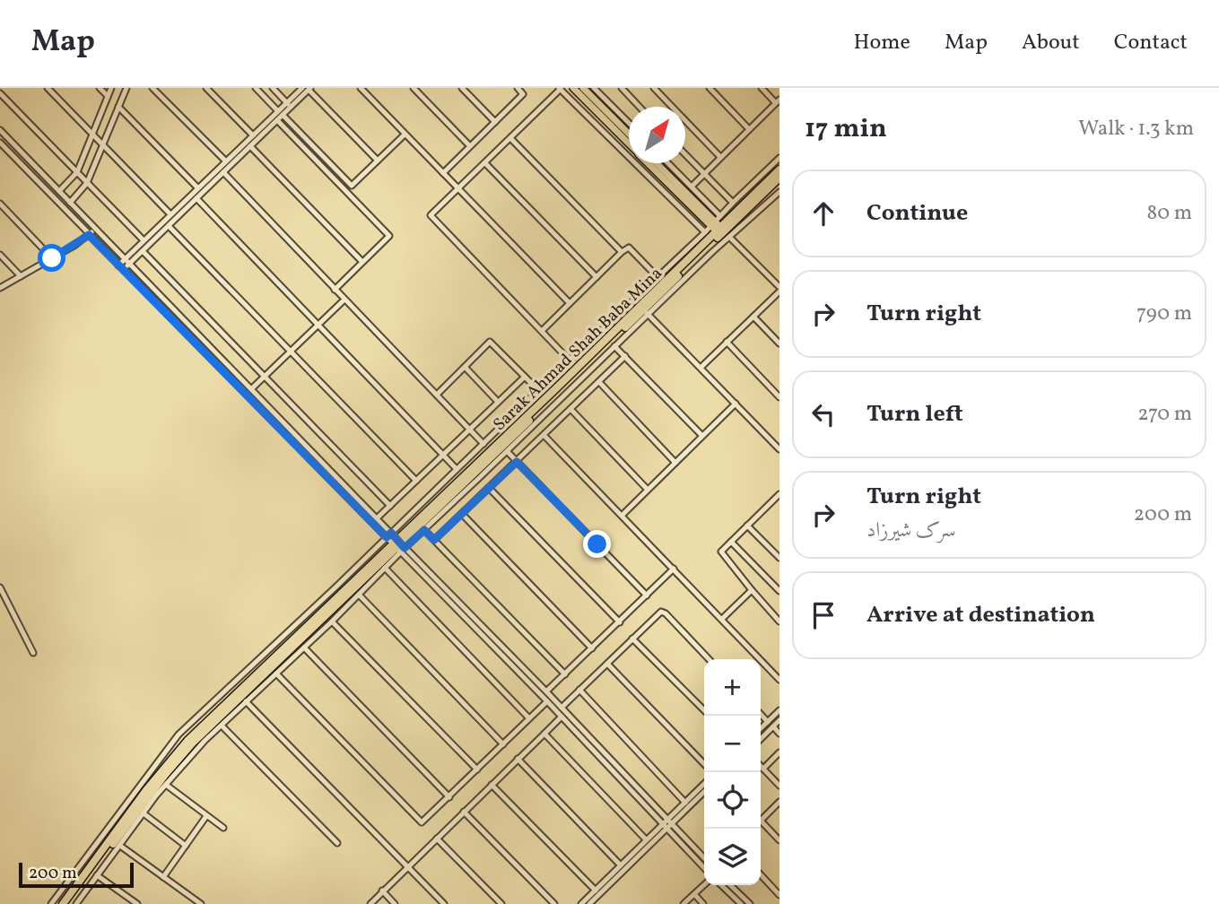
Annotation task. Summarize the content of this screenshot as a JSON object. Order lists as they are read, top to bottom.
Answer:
{
  "streets": {
    "highway": ["Sarak Ahmad Shah Baba Mina"]
  },
  "scale_bar": "200 m",
  "north": "top right",
  "page": {
    "header": "Map",
    "nav": [
      "Home",
      "Map",
      "About",
      "Contact"
    ],
    "heading": ["17 min", "Walk · 1.3 km"],
    "list": [
      ["Continue", "80 m"],
      ["Turn right", "790 m"],
      ["Turn left", "270 m"],
      ["Turn right", "سرک شیرزاد", "200 m"],
      "Arrive at destination"
    ],
    "map_buttons": ["+", "−"],
    "scale": "200 m"
  }
}
